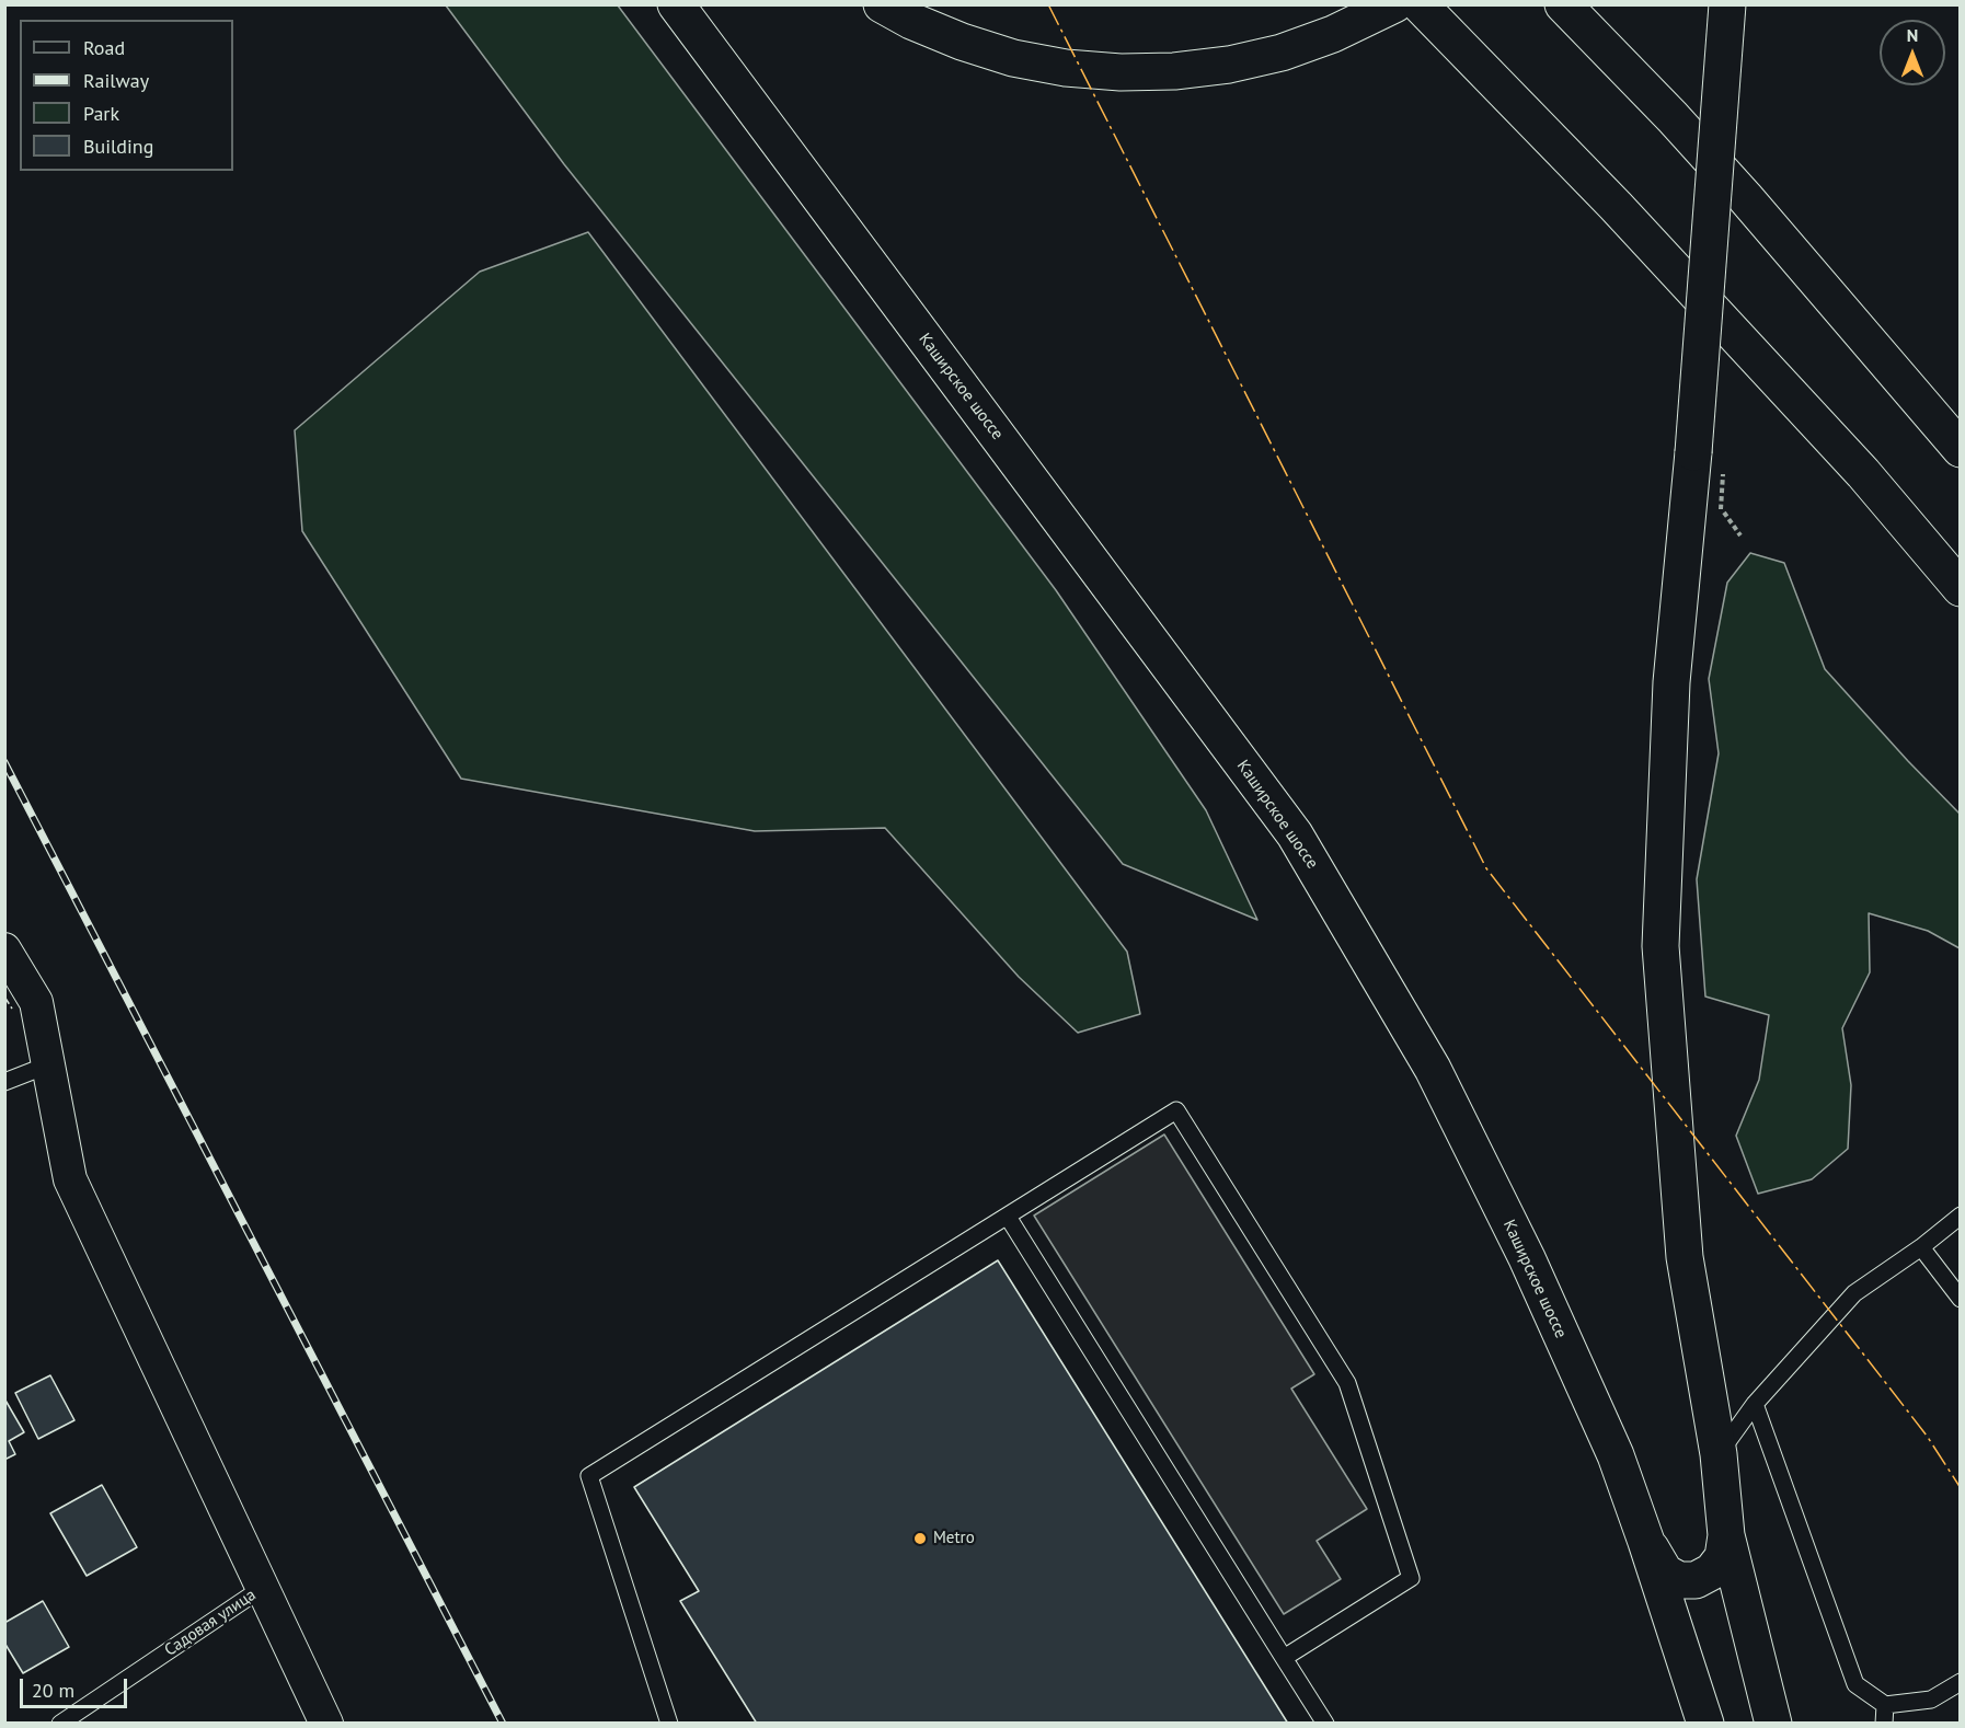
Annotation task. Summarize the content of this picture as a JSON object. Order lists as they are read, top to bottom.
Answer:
{
  "streets": {
    "main road": ["Каширское шоссе"],
    "lane": ["Садовая улица"]
  },
  "places": ["Metro"],
  "legend": [
    "Road",
    "Railway",
    "Park",
    "Building"
  ],
  "scale_bar": "20 m",
  "north": "top"
}
